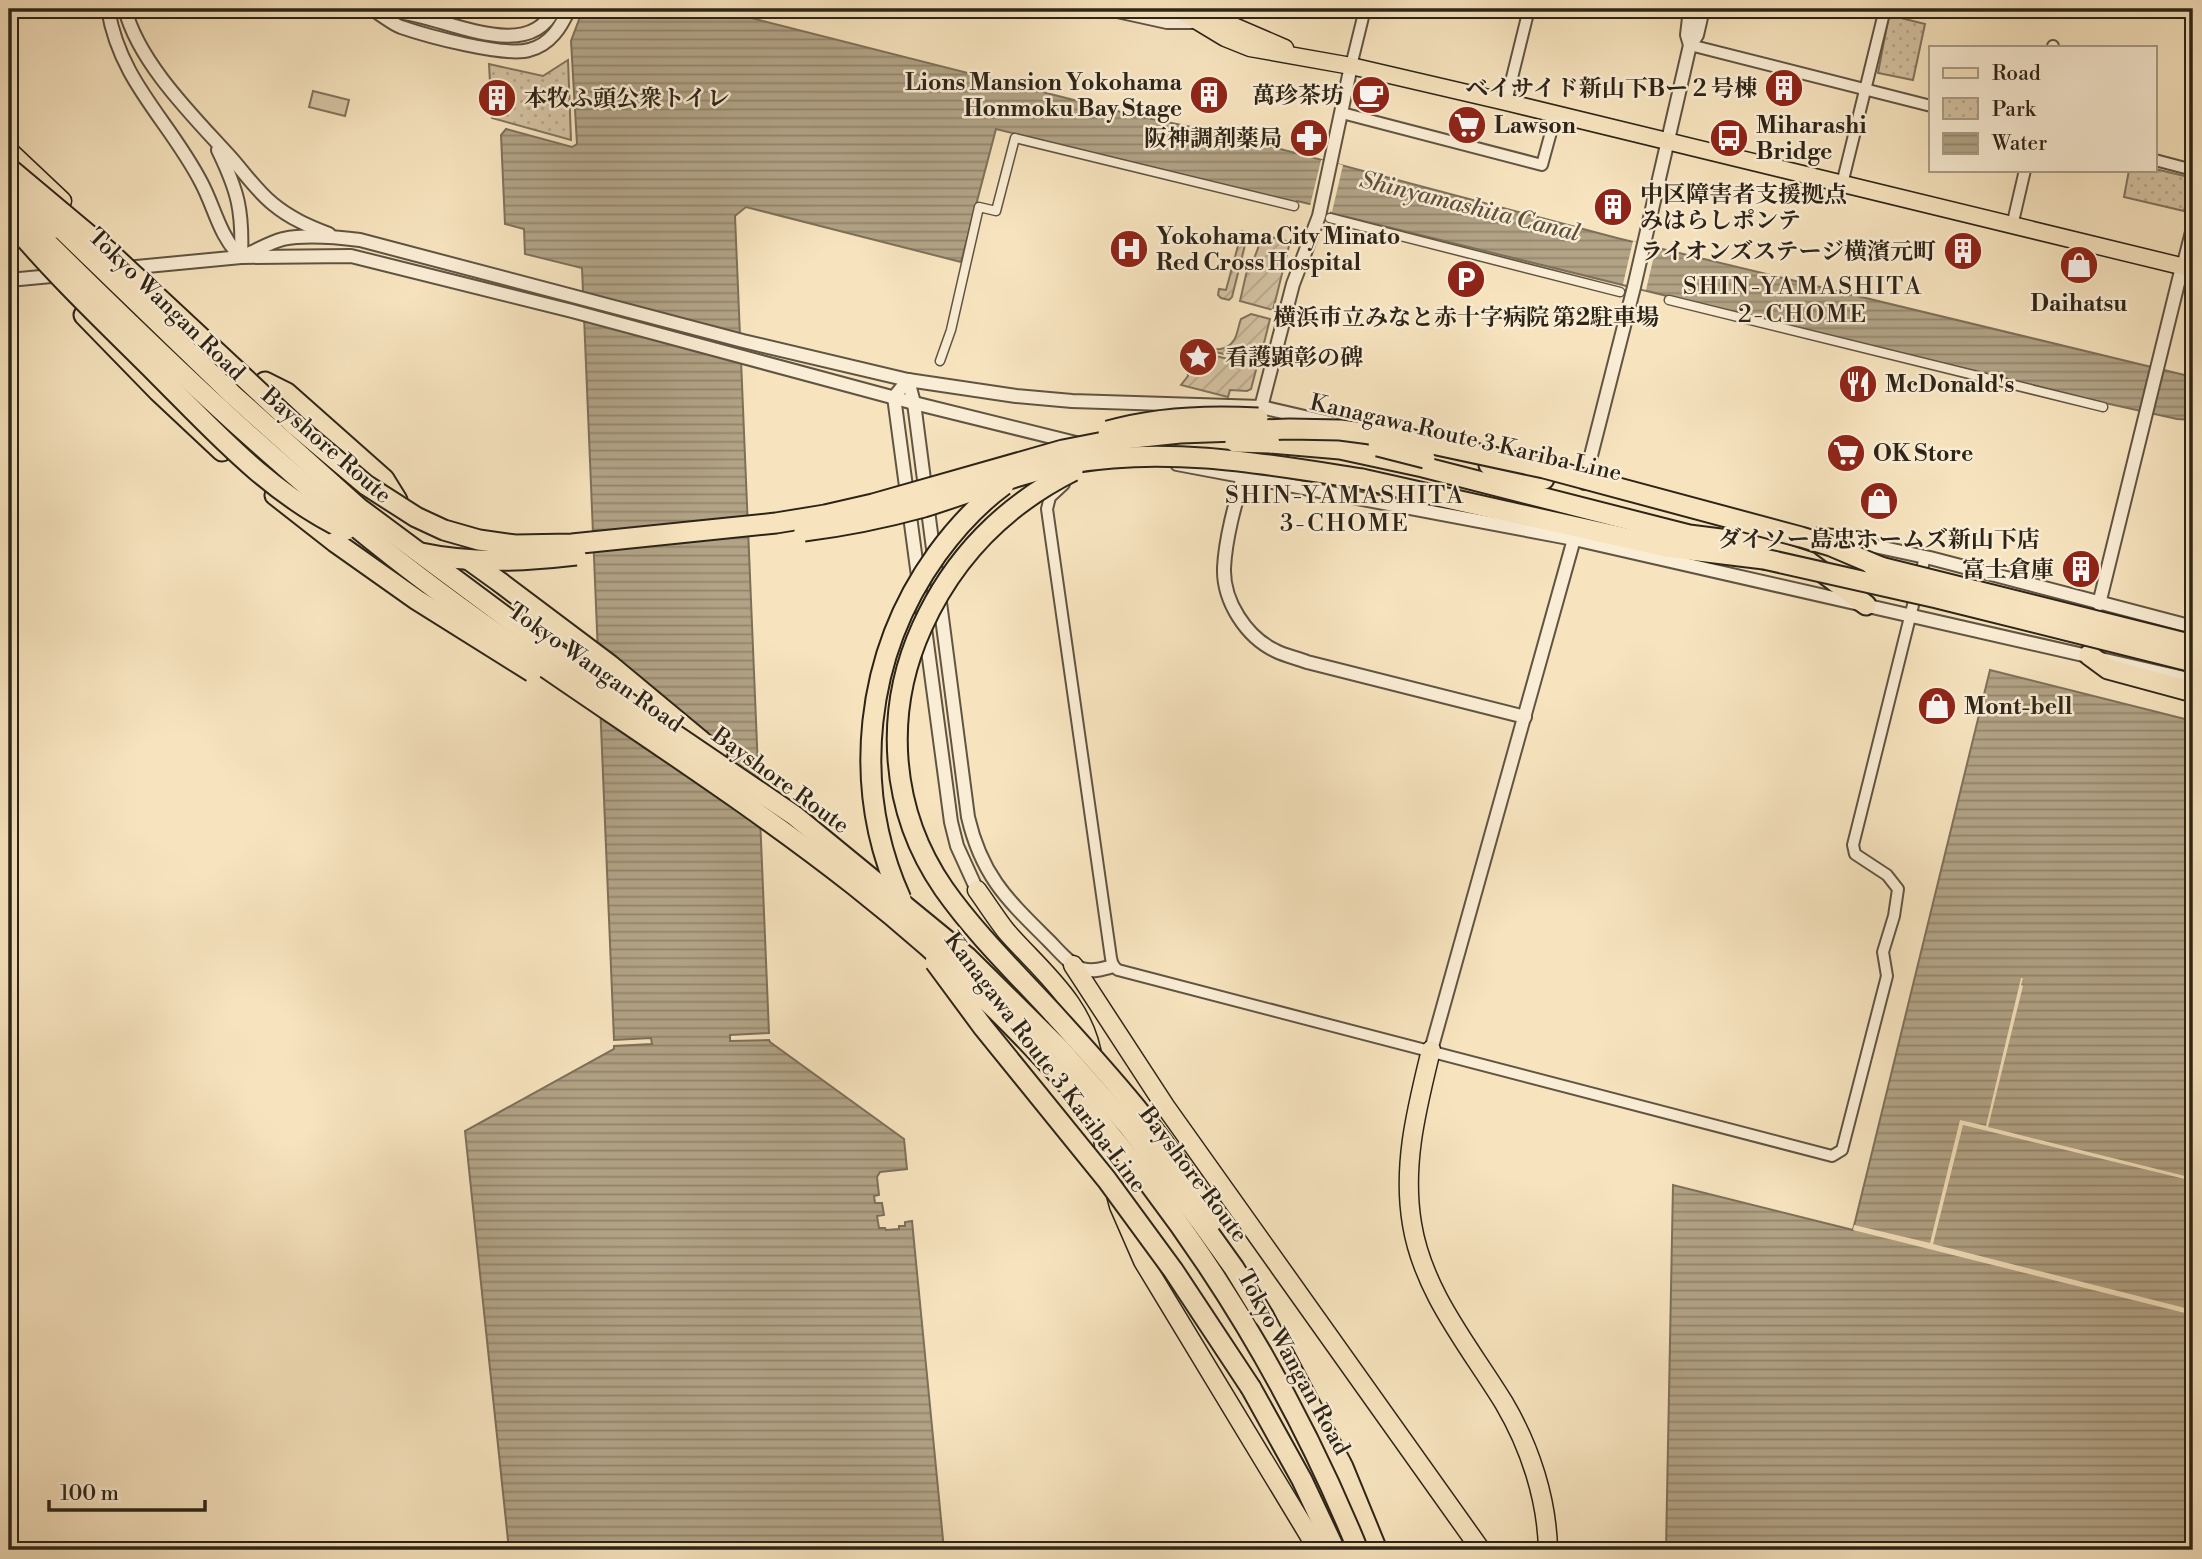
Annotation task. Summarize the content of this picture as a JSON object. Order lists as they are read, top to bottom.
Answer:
{
  "streets": {
    "highway": ["Tokyo Wangan Road", "Kanagawa Route 3 Kariba Line", "Bayshore Route"]
  },
  "crossings": [
    ["Tokyo Wangan Road", "Bayshore Route"],
    ["Kanagawa Route 3 Kariba Line", "Bayshore Route"]
  ],
  "districts": ["SHIN-YAMASHITA 2-CHOME", "SHIN-YAMASHITA 3-CHOME"],
  "water": ["Shinyamashita Canal"],
  "places": {
    "building": [
      "ベイサイド新山下Bー２号棟",
      "Lions Mansion Yokohama Honmoku Bay Stage",
      "本牧ふ頭公衆トイレ",
      "中区障害者支援拠点 みはらしポンテ",
      "ライオンズステージ横濱元町",
      "富士倉庫"
    ],
    "cafe": ["萬珍茶坊"],
    "supermarket": ["Lawson", "OK Store"],
    "pharmacy": ["阪神調剤薬局"],
    "bus stop": ["Miharashi Bridge"],
    "hospital": ["Yokohama City Minato Red Cross Hospital"],
    "shop": ["Daihatsu", "ダイソー島忠ホームズ新山下店", "Mont-bell"],
    "parking": ["横浜市立みなと赤十字病院 第2駐車場"],
    "place": ["看護顕彰の碑"],
    "restaurant": ["McDonald's"]
  },
  "legend": ["Road", "Park", "Water"],
  "scale_bar": "100 m"
}
